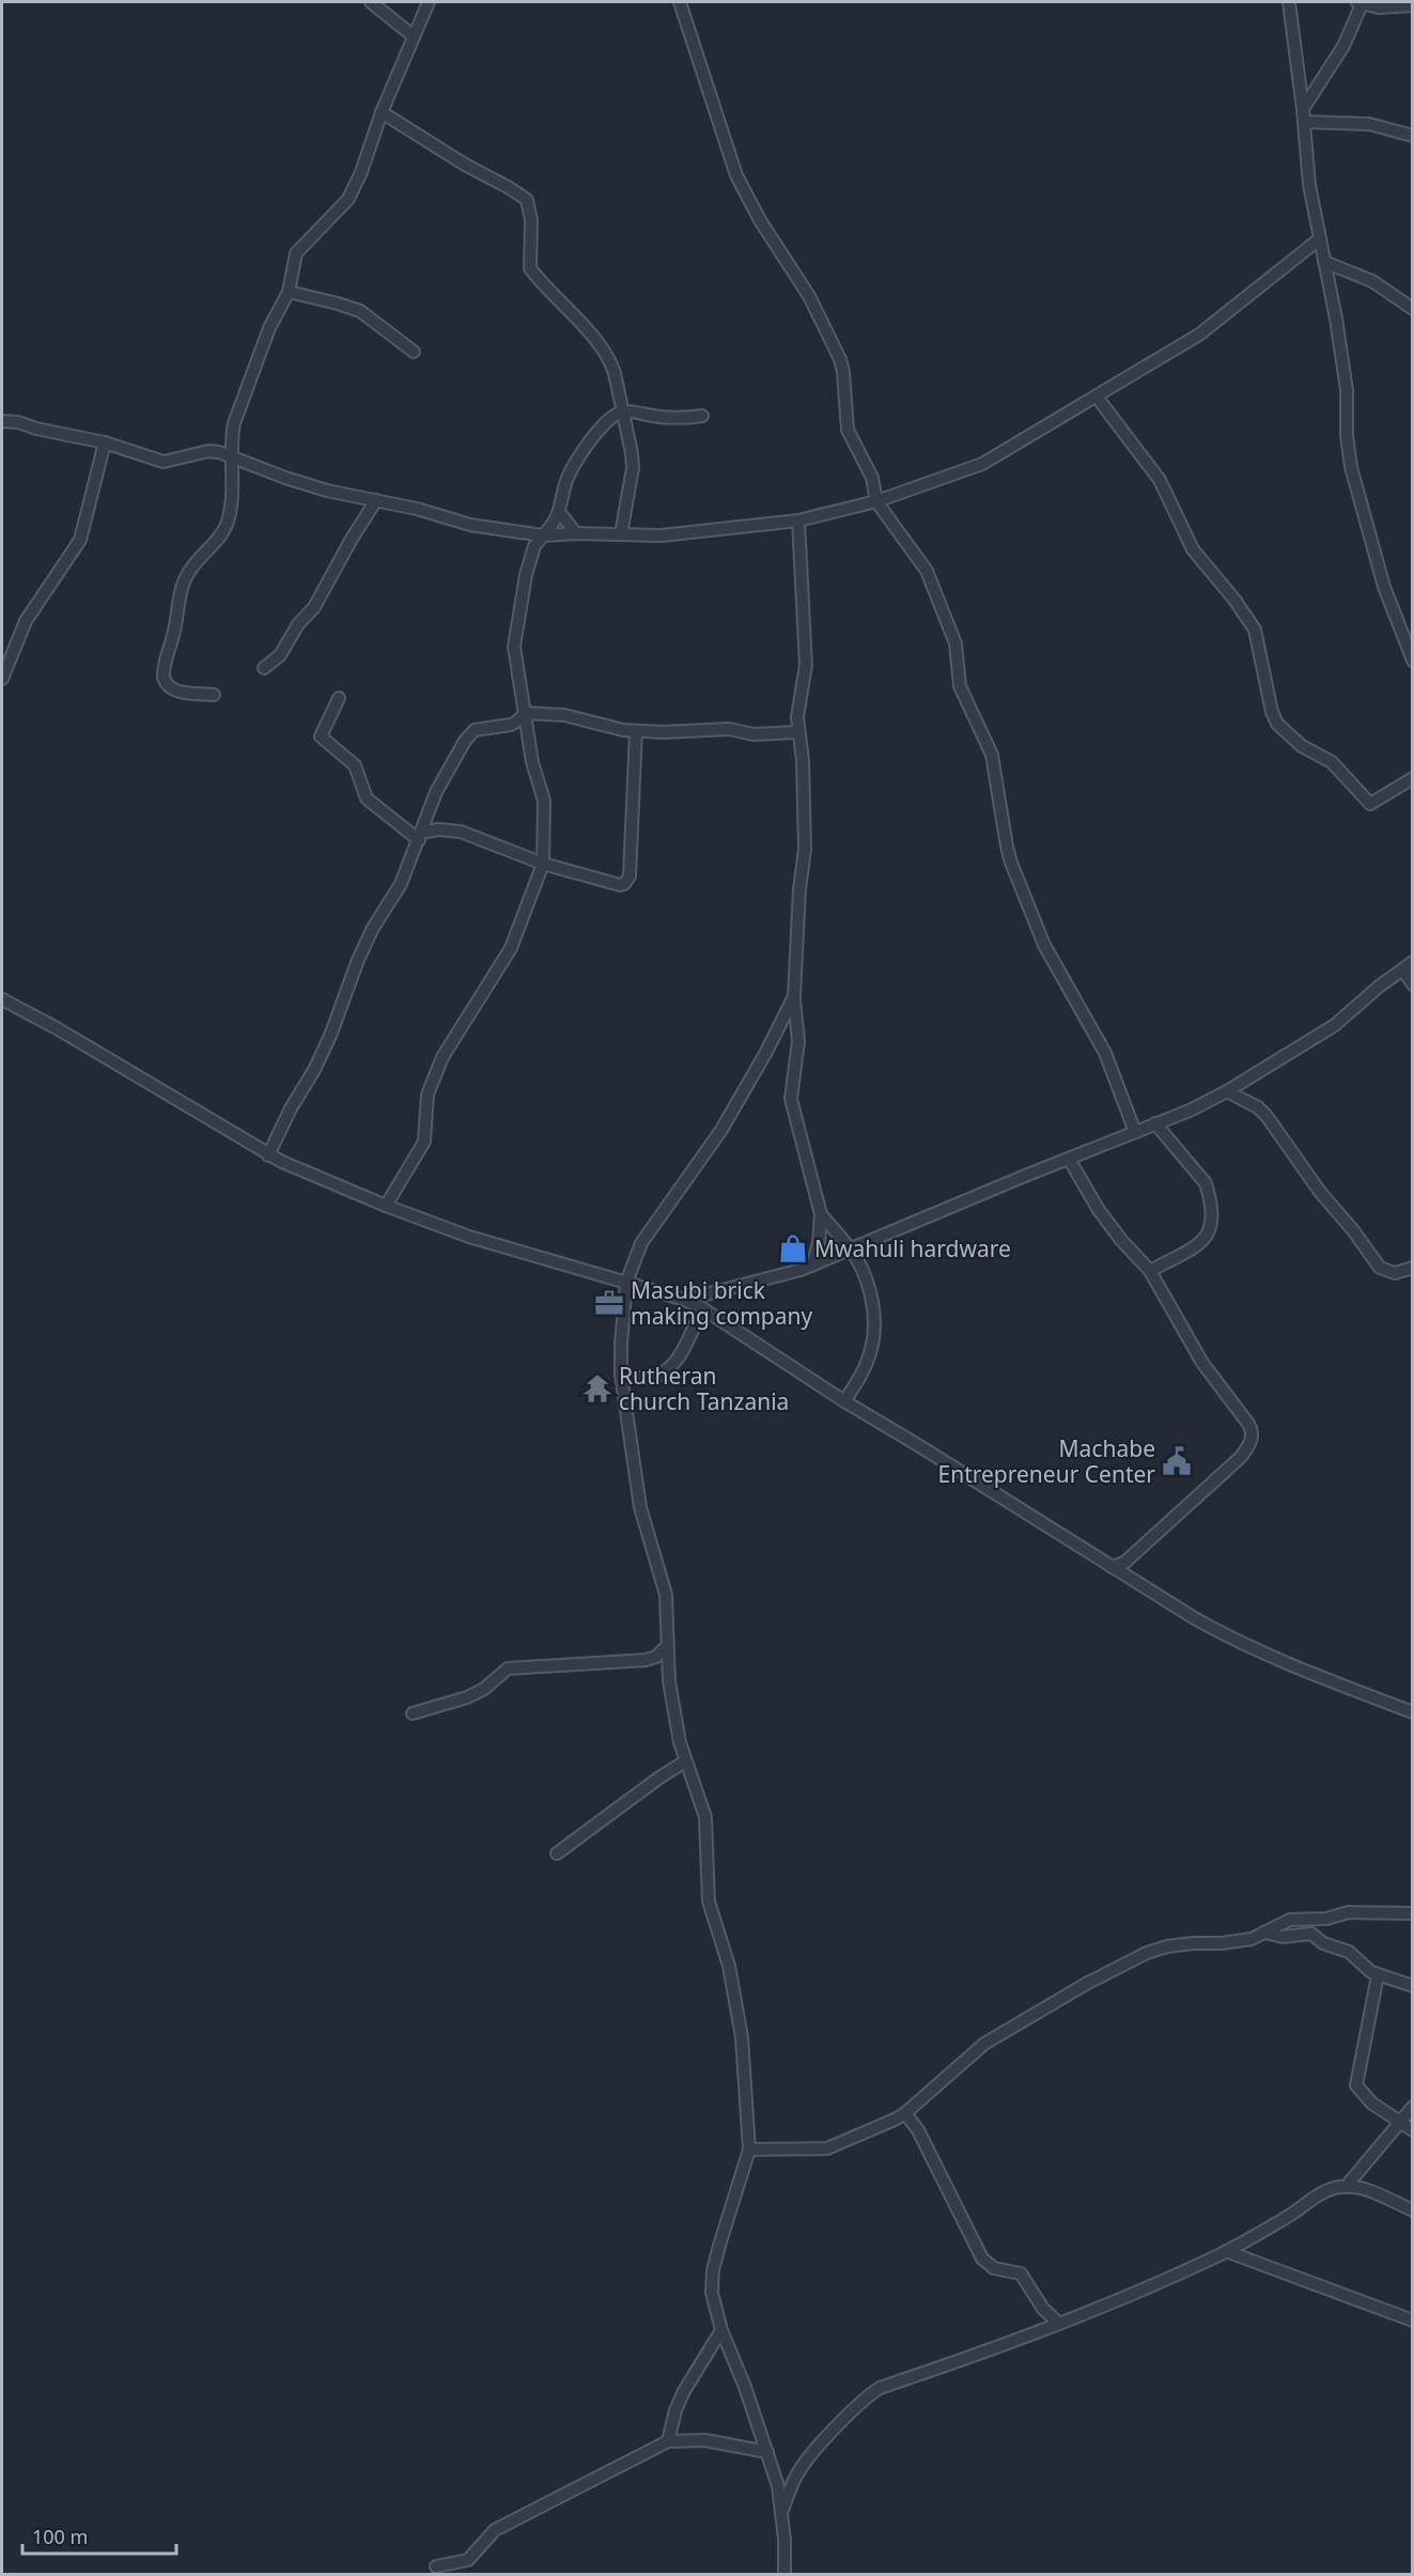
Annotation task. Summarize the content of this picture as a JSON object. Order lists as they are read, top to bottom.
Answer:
{
  "places": {
    "shop": ["Mwahuli hardware"],
    "office": ["Masubi brick making company"],
    "temple": ["Rutheran church Tanzania"],
    "public building": ["Machabe Entrepreneur Center"]
  },
  "scale_bar": "100 m"
}
